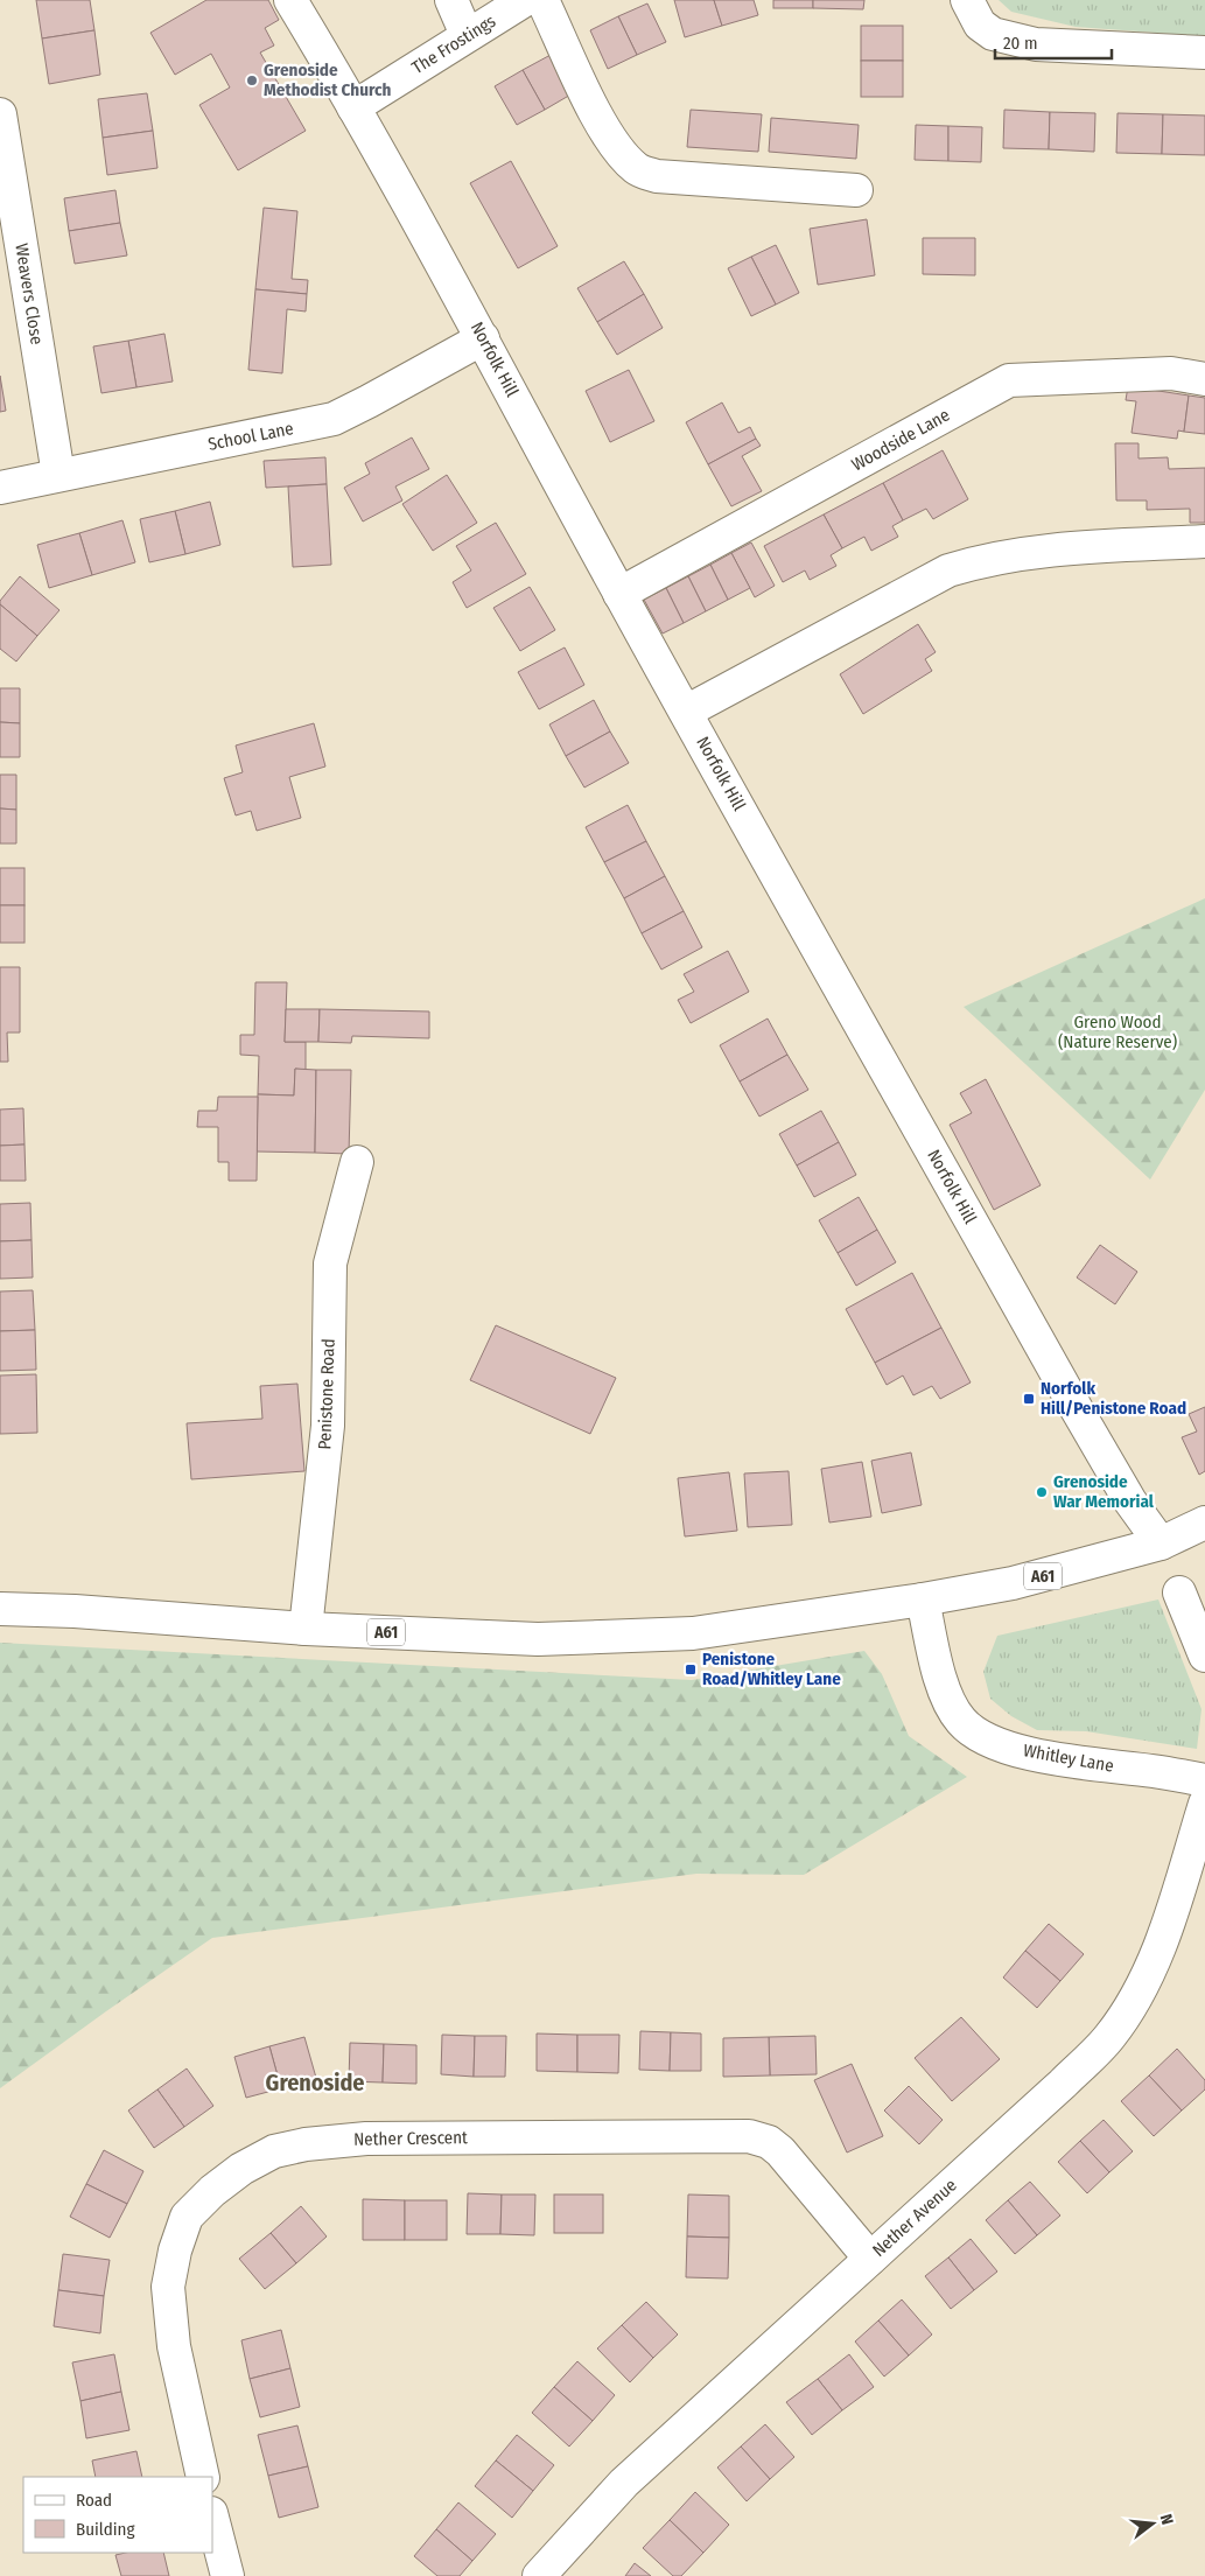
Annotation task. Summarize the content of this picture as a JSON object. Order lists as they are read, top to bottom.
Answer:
{
  "streets": {
    "main road": [
      "The Frostings",
      "Weavers Close",
      "Norfolk Hill",
      "School Lane",
      "Woodside Lane",
      "Penistone Road",
      "A61",
      "Whitley Lane",
      "Nether Crescent",
      "Nether Avenue"
    ]
  },
  "crossings": [
    ["The Frostings", "Norfolk Hill"],
    ["Weavers Close", "School Lane"],
    ["Norfolk Hill", "School Lane"],
    ["Norfolk Hill", "Woodside Lane"],
    ["Norfolk Hill", "A61"],
    ["Penistone Road", "A61"],
    ["A61", "Whitley Lane"],
    ["Nether Crescent", "Nether Avenue"]
  ],
  "districts": ["Grenoside"],
  "parks": ["Greno Wood (Nature Reserve)"],
  "places": {
    "other": ["Grenoside Methodist Church", "Grenoside War Memorial"],
    "transit": ["Norfolk Hill/Penistone Road", "Penistone Road/Whitley Lane"]
  },
  "legend": ["Road", "Building"],
  "scale_bar": "20 m",
  "north": "right"
}
